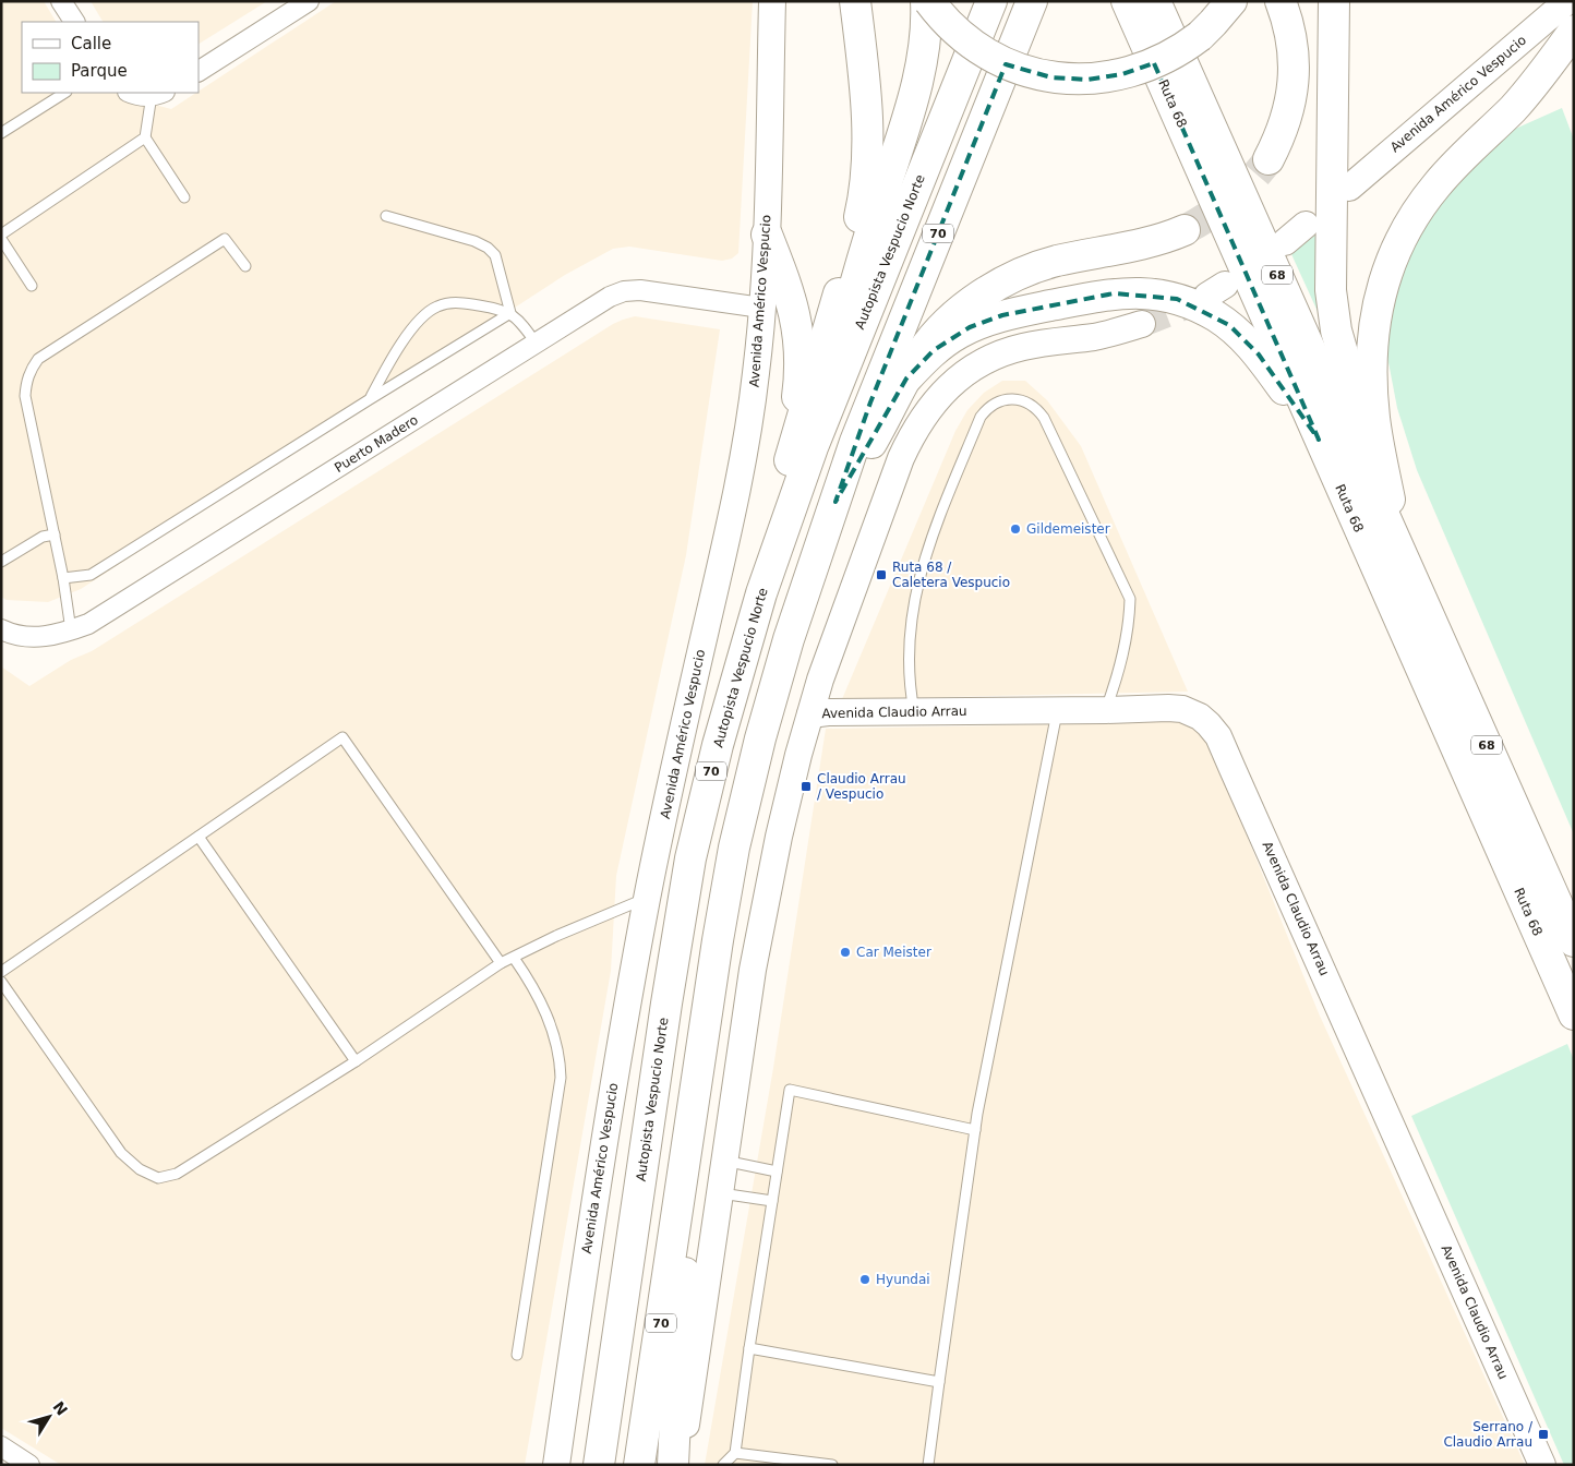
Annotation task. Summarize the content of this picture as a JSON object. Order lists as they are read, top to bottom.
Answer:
{
  "streets": {
    "highway": [
      "Ruta 68",
      "70",
      "Autopista Vespucio Norte",
      "68"
    ],
    "main road": ["Avenida Américo Vespucio", "Avenida Claudio Arrau"],
    "street": ["Puerto Madero"]
  },
  "crossings": [
    ["Avenida Américo Vespucio", "Puerto Madero"]
  ],
  "places": {
    "other": ["Gildemeister", "Car Meister", "Hyundai"],
    "transit": ["Ruta 68 / Caletera Vespucio", "Claudio Arrau / Vespucio", "Serrano / Claudio Arrau"]
  },
  "legend": ["Calle", "Parque"],
  "north": "top right"
}
